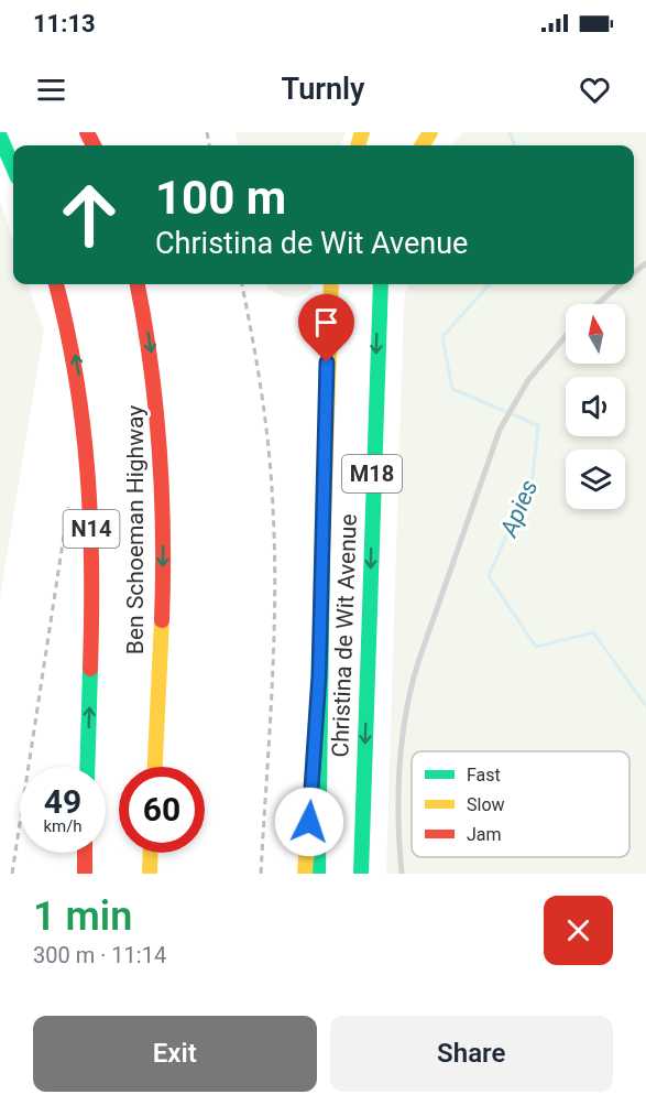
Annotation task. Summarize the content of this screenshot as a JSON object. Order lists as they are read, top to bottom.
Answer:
{
  "streets": {
    "main road": [
      "M18",
      "N14",
      "Ben Schoeman Highway",
      "Christina de Wit Avenue"
    ]
  },
  "water": ["Apies"],
  "legend": ["Fast", "Slow", "Jam"],
  "north": "top",
  "page": {
    "status": "11:13",
    "header": "Turnly",
    "turn": ["100 m", "Christina de Wit Avenue"],
    "speed": "49 km/h",
    "limit": "60",
    "heading": ["1 min", "300 m · 11:14"],
    "buttons": ["Exit", "Share"]
  }
}
